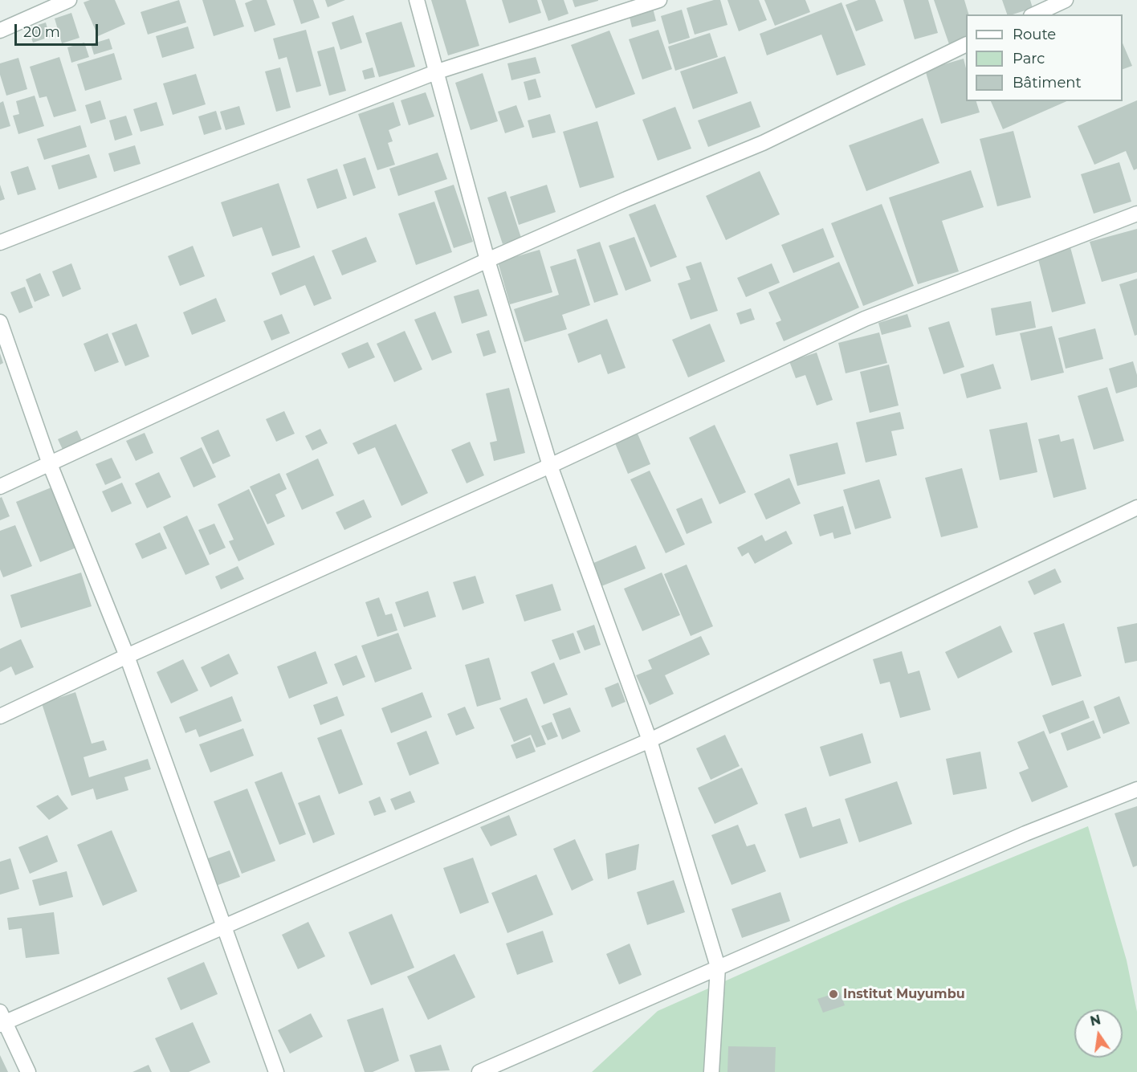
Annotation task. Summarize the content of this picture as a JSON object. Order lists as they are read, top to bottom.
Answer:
{
  "places": ["Institut Muyumbu"],
  "legend": ["Route", "Parc", "Bâtiment"],
  "scale_bar": "20 m",
  "north": "top"
}
